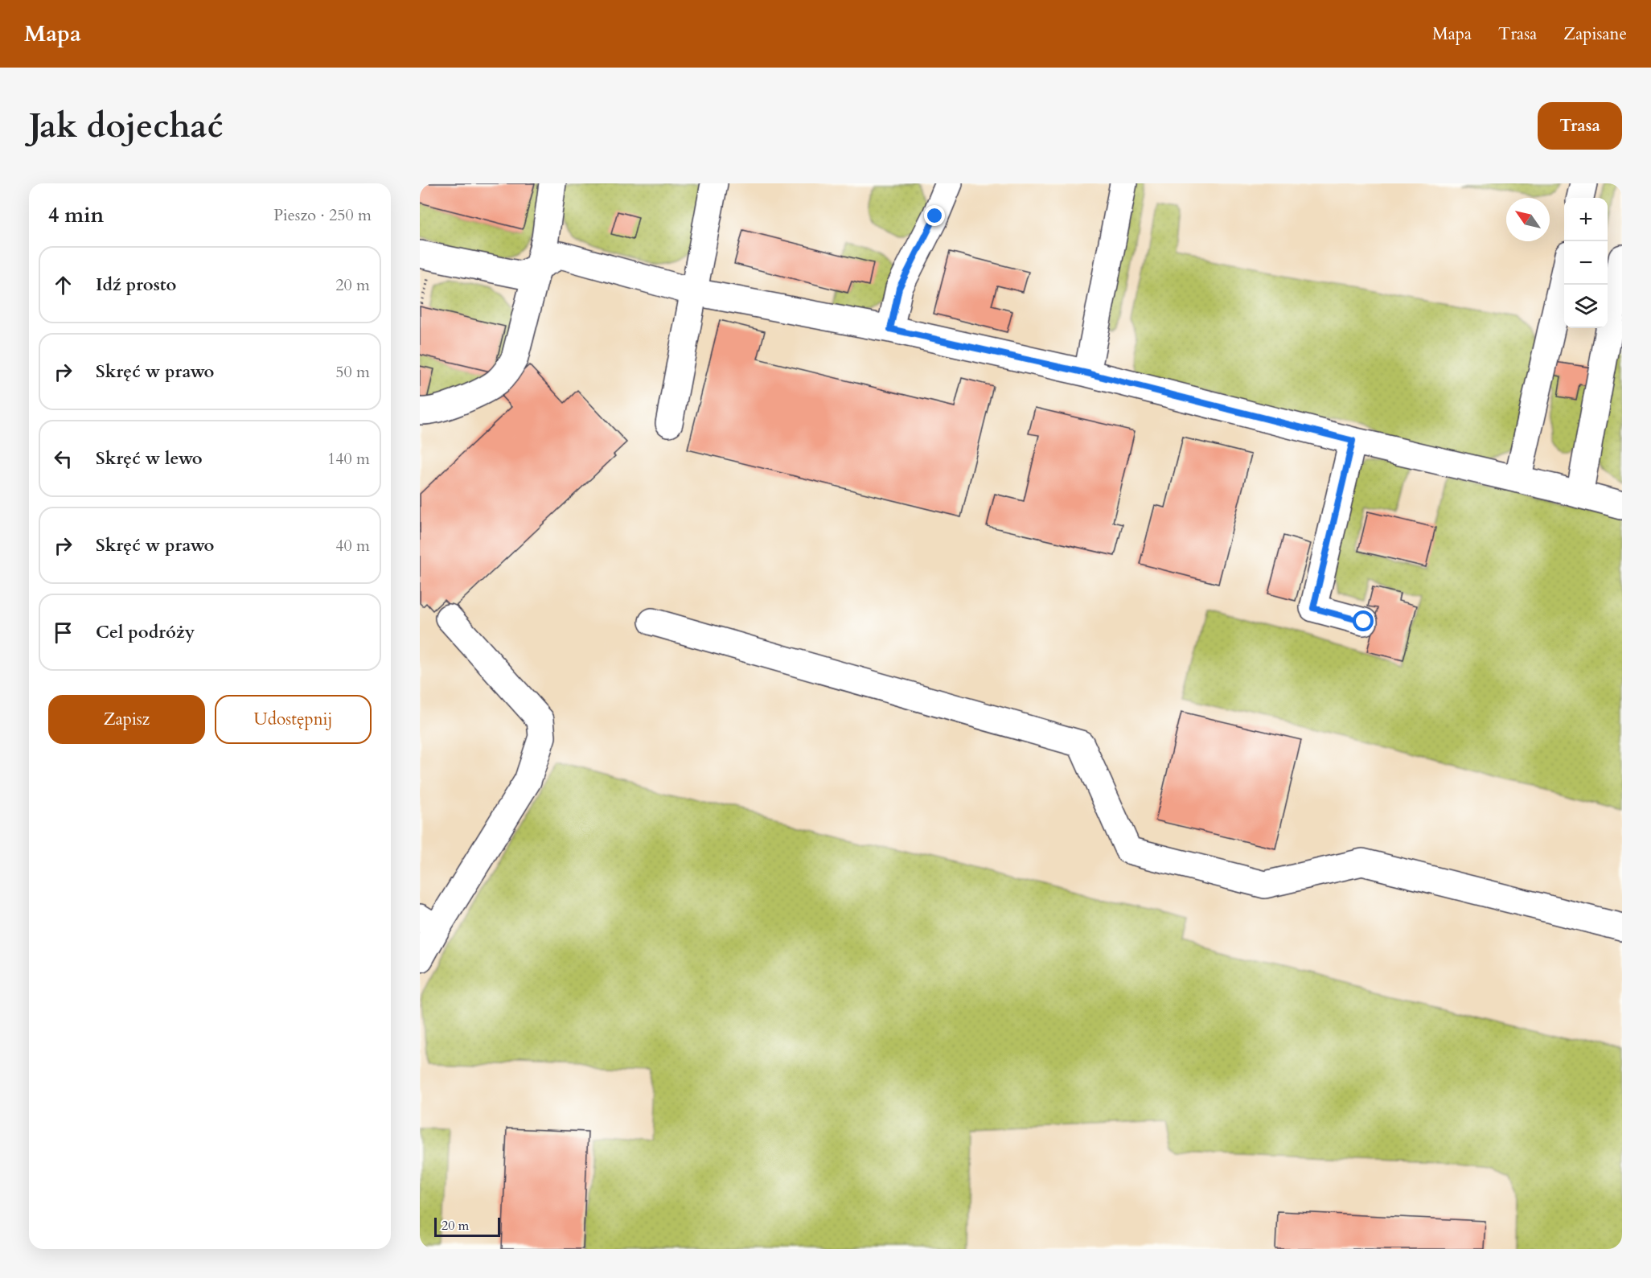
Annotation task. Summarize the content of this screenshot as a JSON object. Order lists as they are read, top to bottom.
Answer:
{
  "scale_bar": "20 m",
  "north": "top left",
  "page": {
    "header": "Mapa",
    "nav": ["Mapa", "Trasa", "Zapisane"],
    "buttons": [
      "Trasa",
      ["Zapisz", "Udostępnij"]
    ],
    "title": "Jak dojechać",
    "heading": ["4 min", "Pieszo · 250 m"],
    "map_buttons": ["+", "−"],
    "list": [
      ["Idź prosto", "20 m"],
      ["Skręć w prawo", "50 m"],
      ["Skręć w lewo", "140 m"],
      ["Skręć w prawo", "40 m"],
      "Cel podróży"
    ],
    "scale": "20 m"
  }
}
